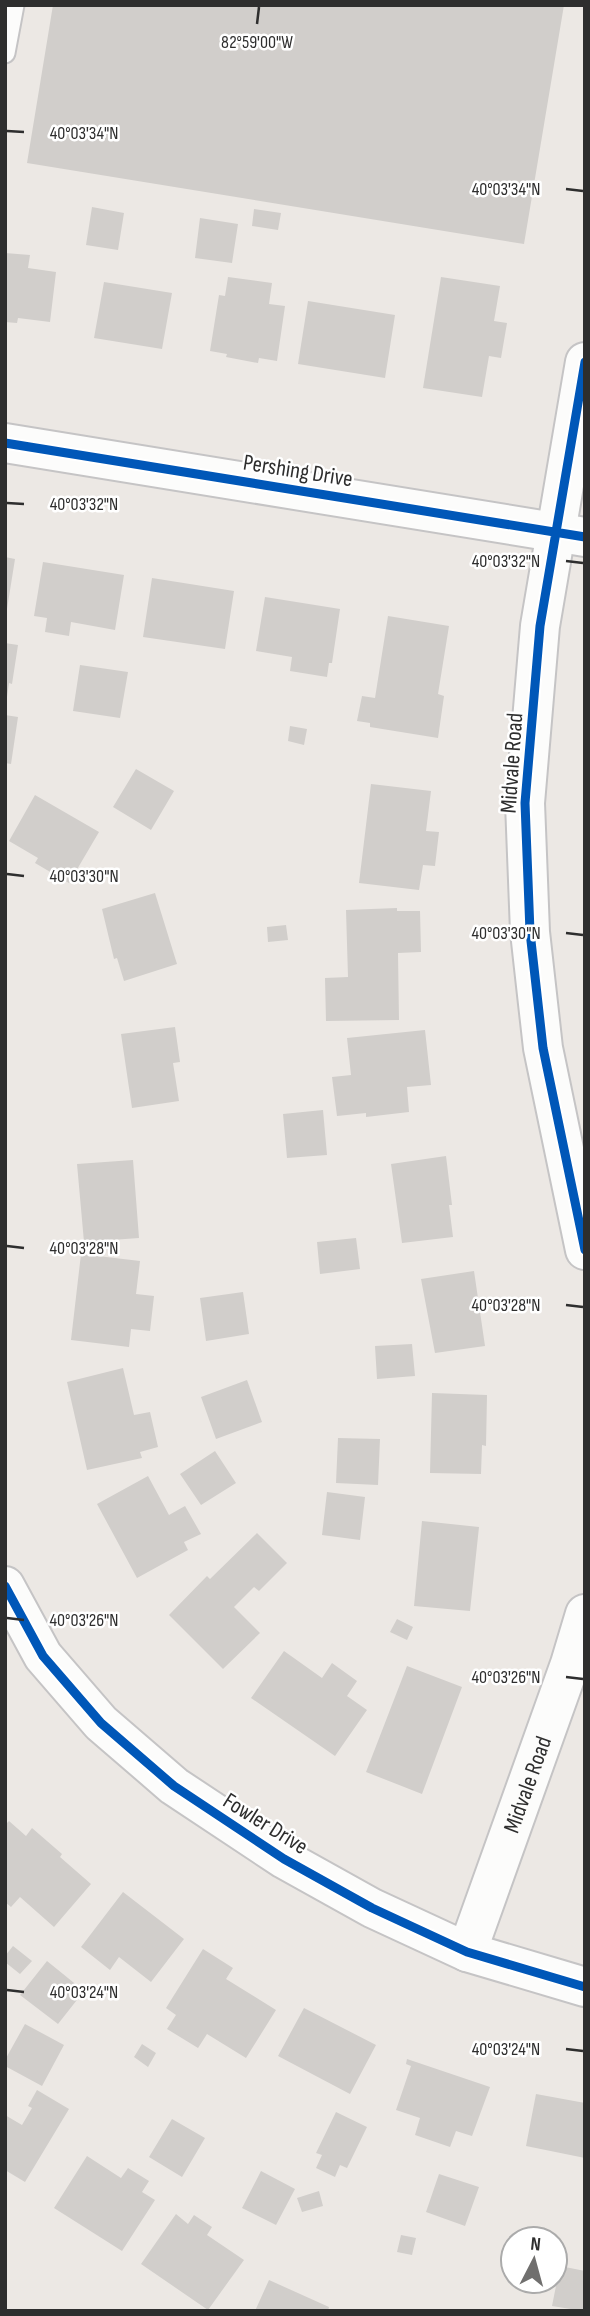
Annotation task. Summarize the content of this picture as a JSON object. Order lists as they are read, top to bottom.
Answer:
{
  "streets": {
    "street": ["Pershing Drive", "Midvale Road", "Fowler Drive"]
  },
  "crossings": [
    ["Pershing Drive", "Midvale Road"],
    ["Midvale Road", "Fowler Drive"]
  ],
  "north": "top",
  "coordinates": [
    "82°59'00\"W",
    "40°03'34\"N",
    "40°03'32\"N",
    "40°03'30\"N",
    "40°03'28\"N",
    "40°03'26\"N",
    "40°03'24\"N"
  ]
}
